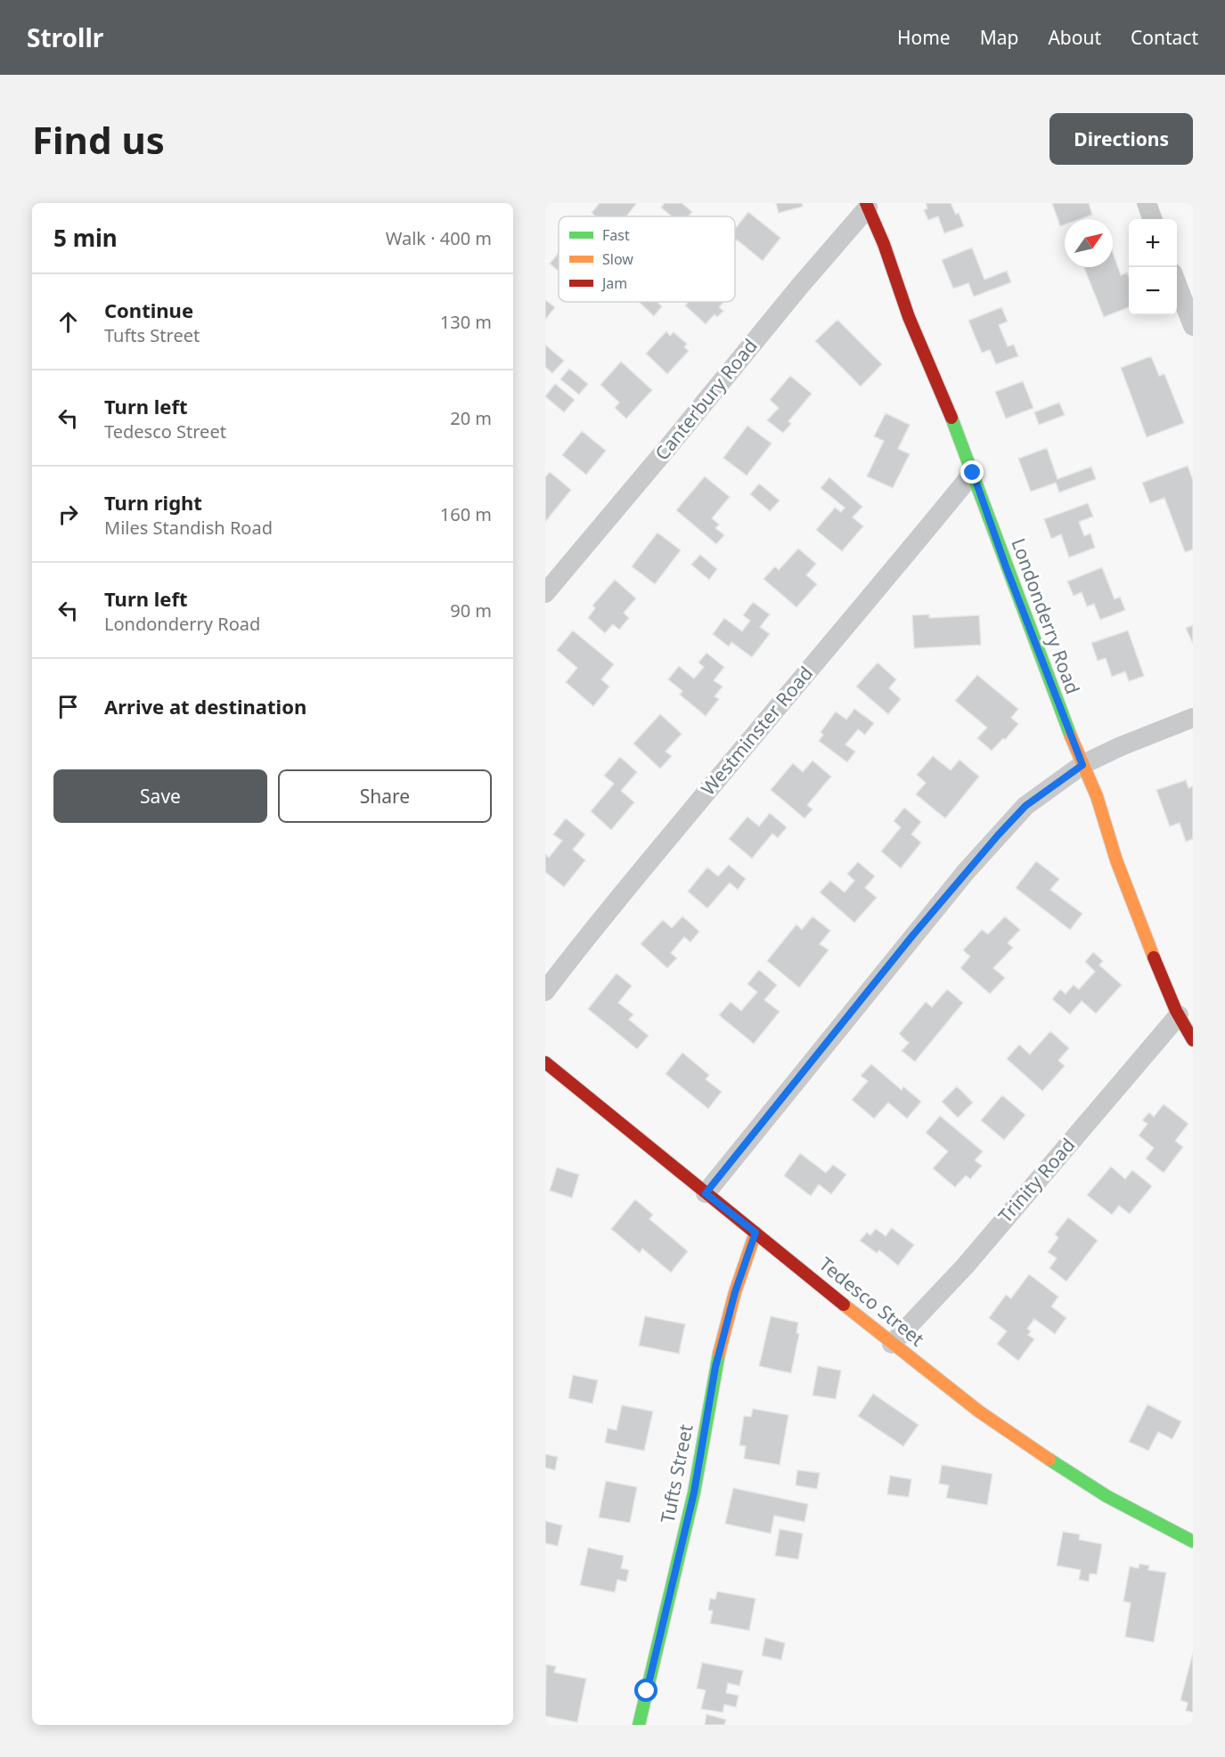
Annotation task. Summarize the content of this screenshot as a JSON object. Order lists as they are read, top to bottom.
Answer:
{
  "streets": {
    "street": [
      "Canterbury Road",
      "Londonderry Road",
      "Westminster Road",
      "Trinity Road",
      "Tedesco Street",
      "Tufts Street"
    ]
  },
  "crossings": [
    ["Canterbury Road", "Londonderry Road"],
    ["Londonderry Road", "Westminster Road"],
    ["Londonderry Road", "Trinity Road"],
    ["Trinity Road", "Tedesco Street"],
    ["Tedesco Street", "Tufts Street"]
  ],
  "legend": ["Fast", "Slow", "Jam"],
  "north": "top right",
  "page": {
    "header": "Strollr",
    "nav": [
      "Home",
      "Map",
      "About",
      "Contact"
    ],
    "buttons": [
      "Directions",
      ["Save", "Share"]
    ],
    "title": "Find us",
    "heading": ["5 min", "Walk · 400 m"],
    "map_buttons": ["+", "−"],
    "list": [
      ["Continue", "Tufts Street", "130 m"],
      ["Turn left", "Tedesco Street", "20 m"],
      ["Turn right", "Miles Standish Road", "160 m"],
      ["Turn left", "Londonderry Road", "90 m"],
      "Arrive at destination"
    ]
  }
}
